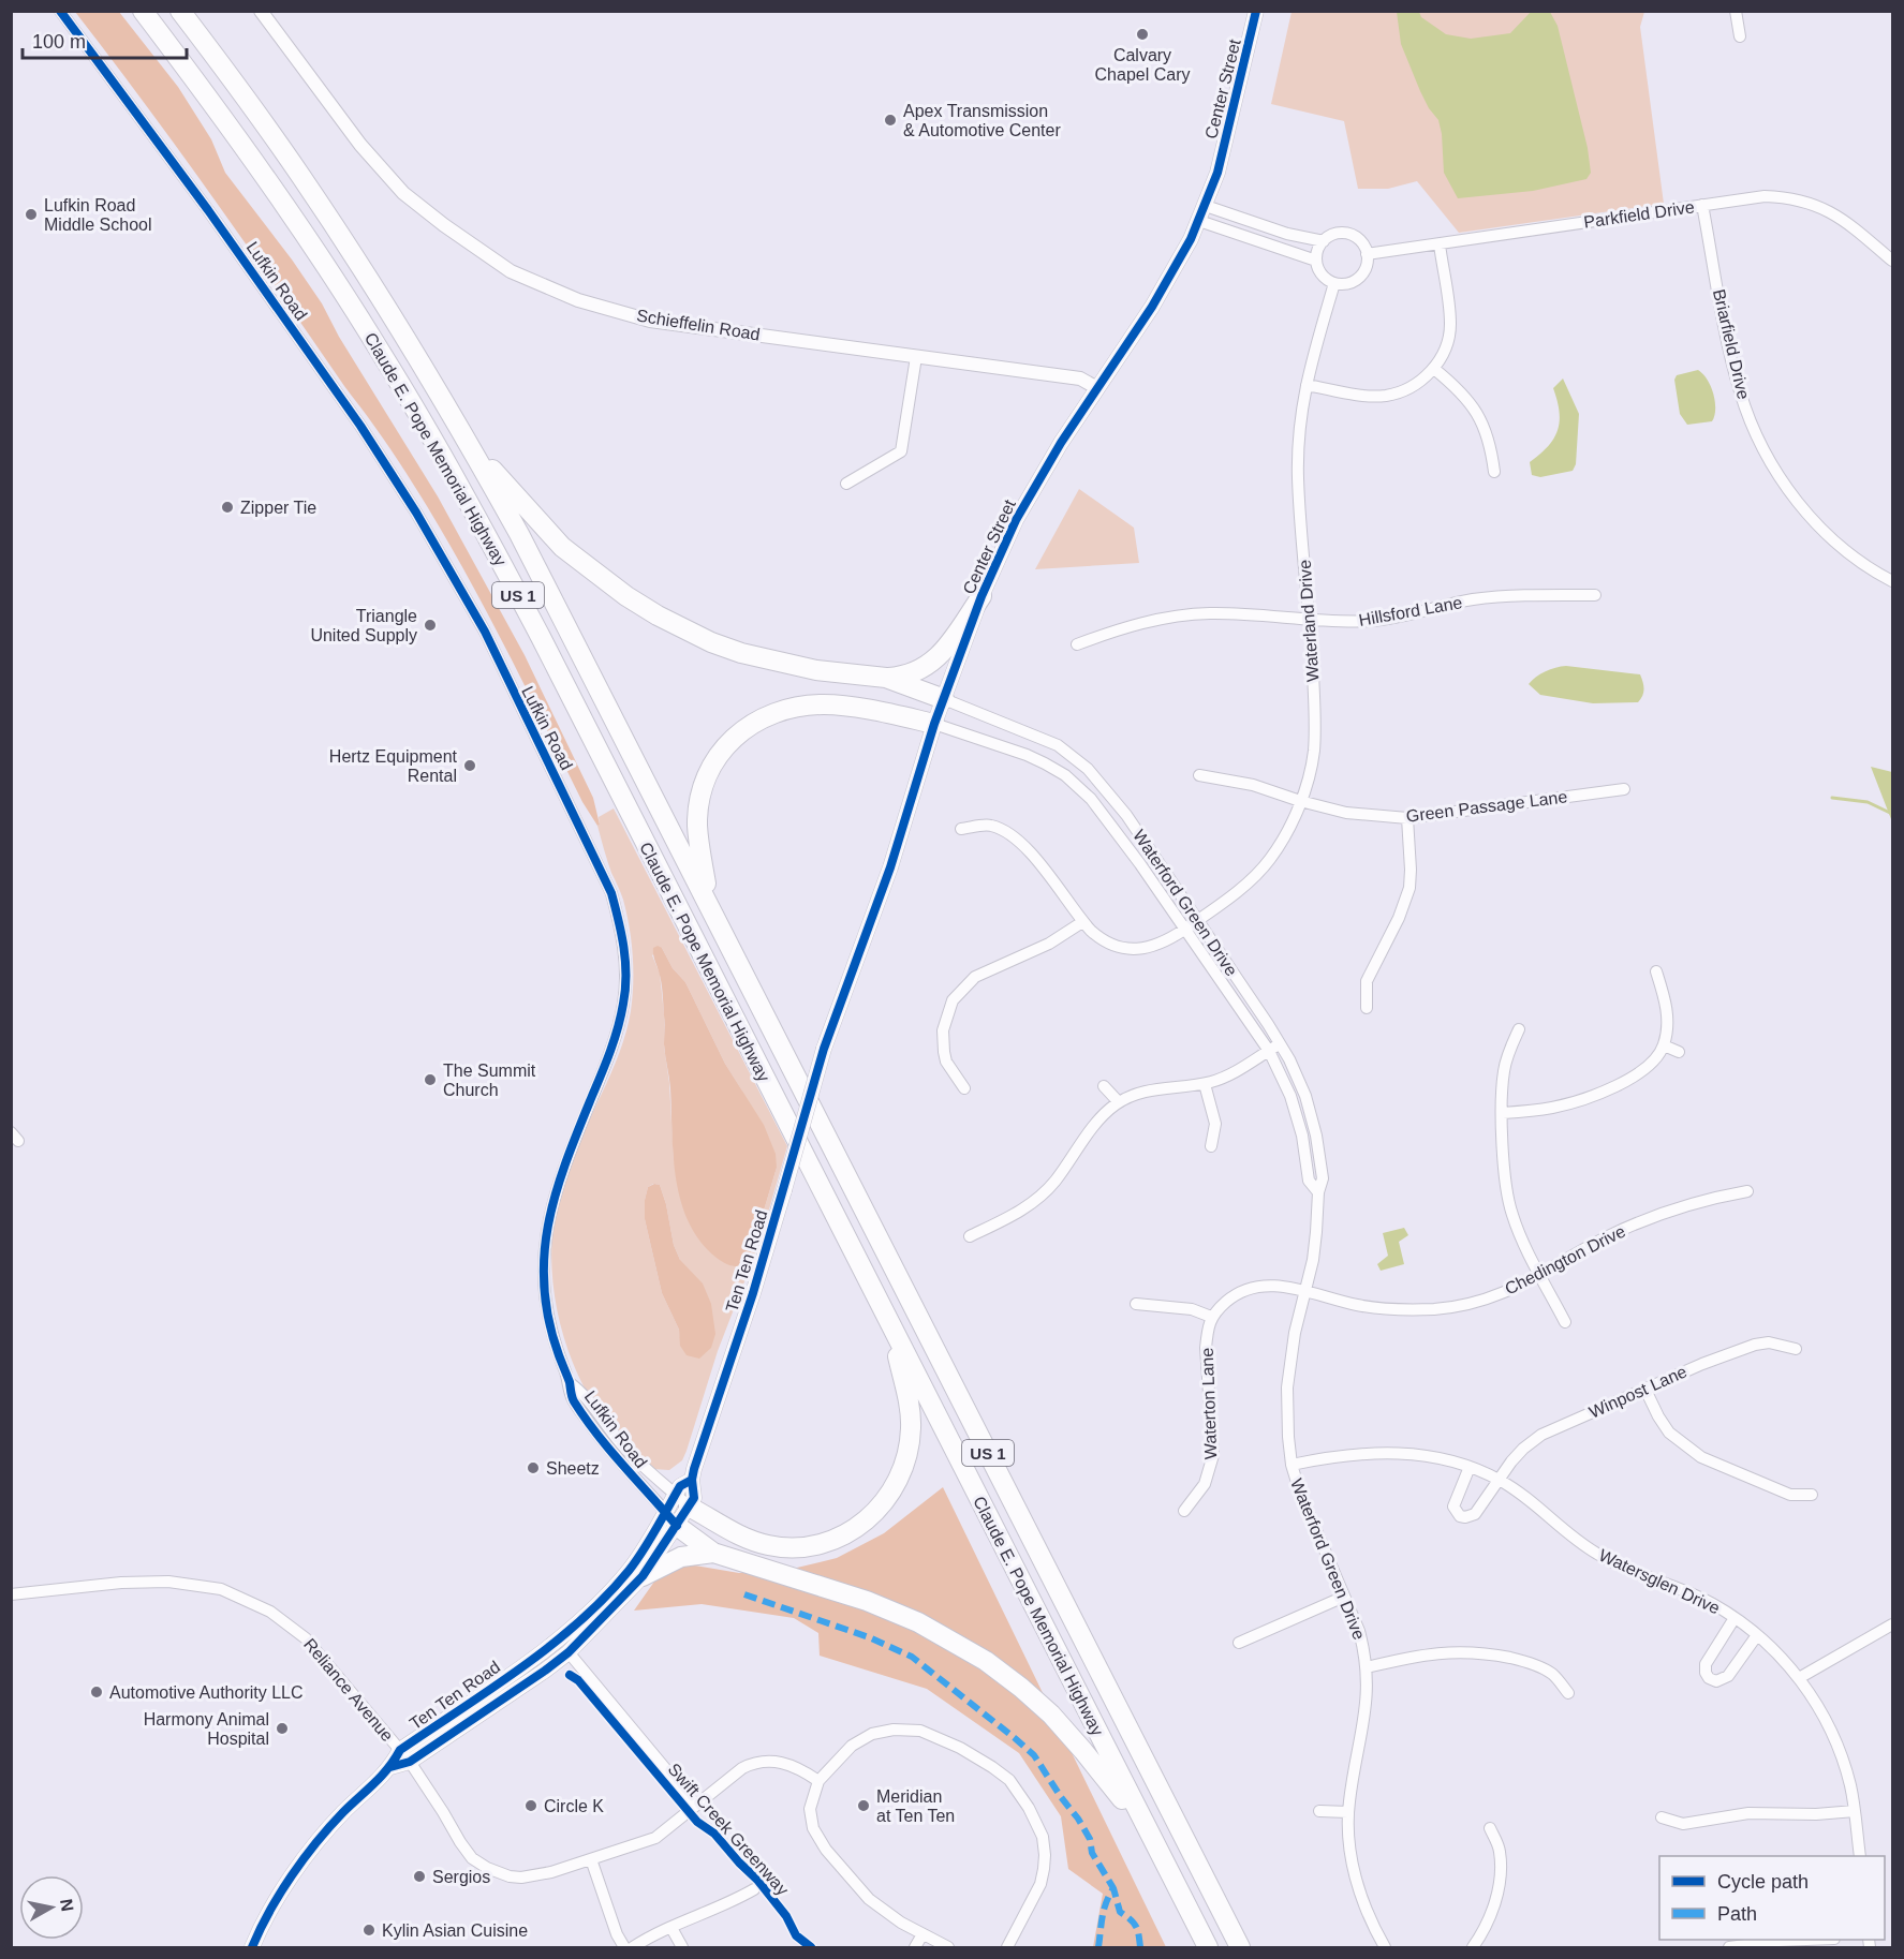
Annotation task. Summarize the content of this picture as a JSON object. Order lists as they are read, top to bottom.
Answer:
{
  "streets": {
    "highway": ["Claude E. Pope Memorial Highway", "US 1"],
    "main road": ["Center Street", "Ten Ten Road"],
    "street": [
      "Parkfield Drive",
      "Lufkin Road",
      "Schieffelin Road",
      "Briarfield Drive",
      "Hillsford Lane",
      "Waterland Drive",
      "Green Passage Lane",
      "Waterford Green Drive",
      "Chedington Drive",
      "Winpost Lane",
      "Waterton Lane",
      "Watersglen Drive",
      "Reliance Avenue"
    ],
    "cycle path": ["Swift Creek Greenway"]
  },
  "crossings": [
    ["Center Street", "Schieffelin Road"],
    ["Center Street", "Waterford Green Drive"],
    ["Center Street", "Ten Ten Road"],
    ["Parkfield Drive", "Briarfield Drive"],
    ["Parkfield Drive", "Waterland Drive"],
    ["Lufkin Road", "Ten Ten Road"],
    ["Hillsford Lane", "Waterland Drive"],
    ["Waterland Drive", "Green Passage Lane"],
    ["Waterland Drive", "Waterford Green Drive"],
    ["Waterford Green Drive", "Chedington Drive"],
    ["Waterford Green Drive", "Watersglen Drive"],
    ["Ten Ten Road", "Reliance Avenue"],
    ["Winpost Lane", "Watersglen Drive"]
  ],
  "places": [
    "Calvary Chapel Cary",
    "Apex Transmission & Automotive Center",
    "Lufkin Road Middle School",
    "Zipper Tie",
    "Triangle United Supply",
    "Hertz Equipment Rental",
    "The Summit Church",
    "Sheetz",
    "Automotive Authority LLC",
    "Harmony Animal Hospital",
    "Circle K",
    "Meridian at Ten Ten",
    "Sergios",
    "Kylin Asian Cuisine"
  ],
  "legend": ["Cycle path", "Path"],
  "scale_bar": "100 m",
  "north": "right"
}
